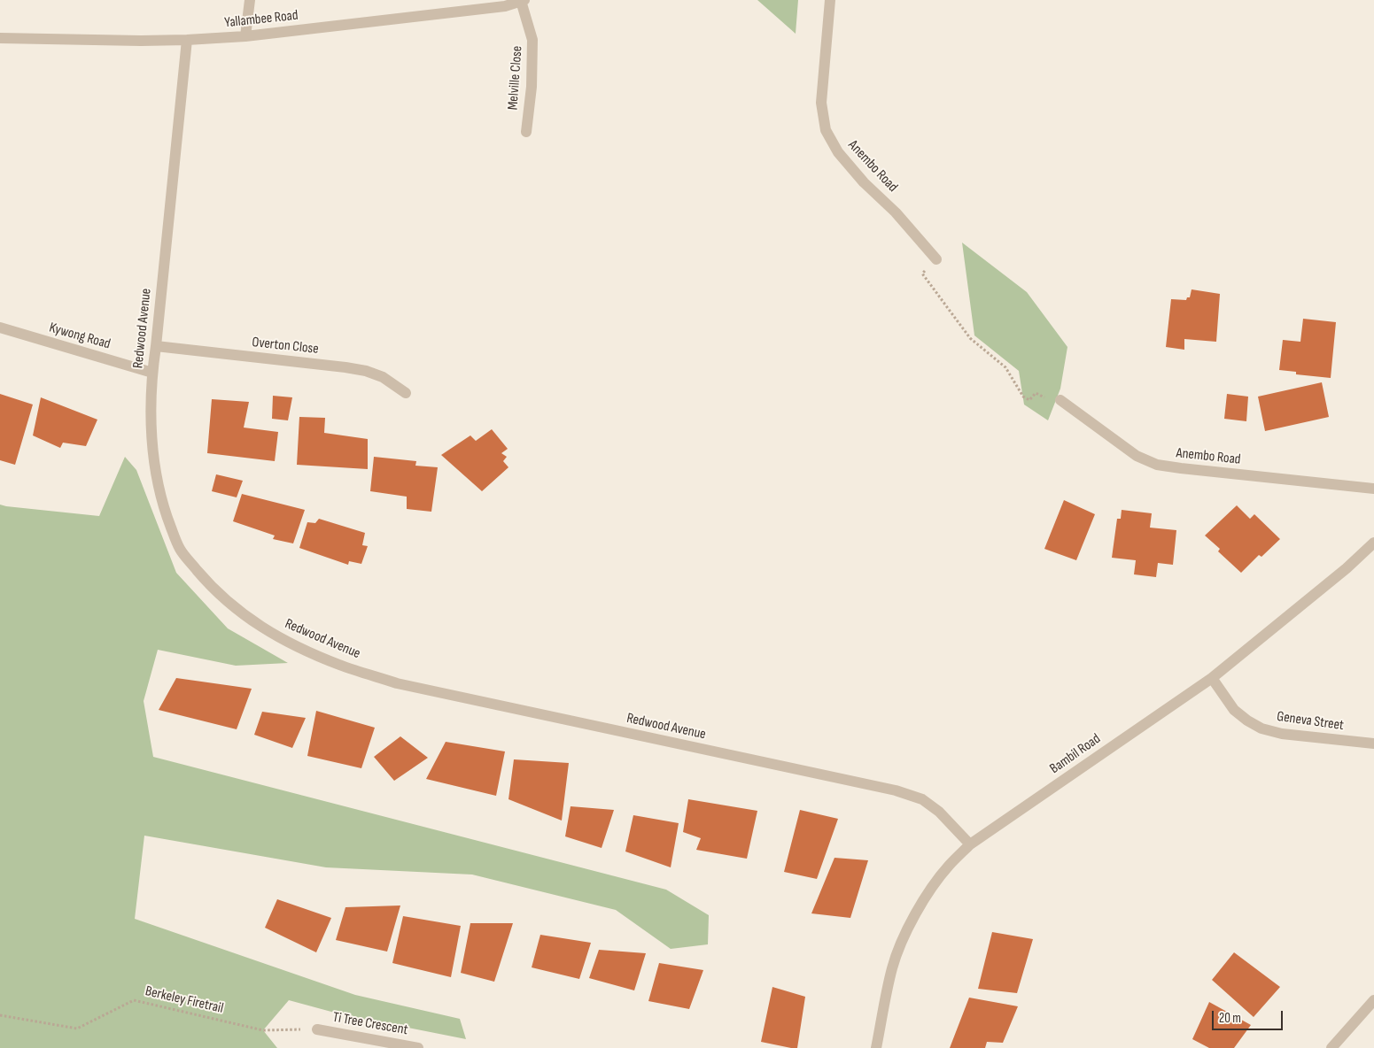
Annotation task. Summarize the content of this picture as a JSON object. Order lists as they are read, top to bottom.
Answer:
{
  "streets": {
    "street": [
      "Yallambee Road",
      "Melville Close",
      "Anembo Road",
      "Redwood Avenue",
      "Kywong Road",
      "Overton Close",
      "Geneva Street",
      "Bambil Road",
      "Ti Tree Crescent"
    ],
    "path": ["Berkeley Firetrail"]
  },
  "crossings": [
    ["Yallambee Road", "Melville Close"],
    ["Yallambee Road", "Redwood Avenue"],
    ["Redwood Avenue", "Kywong Road"],
    ["Redwood Avenue", "Overton Close"],
    ["Redwood Avenue", "Bambil Road"],
    ["Geneva Street", "Bambil Road"],
    ["Berkeley Firetrail", "Ti Tree Crescent"]
  ],
  "scale_bar": "20 m"
}
